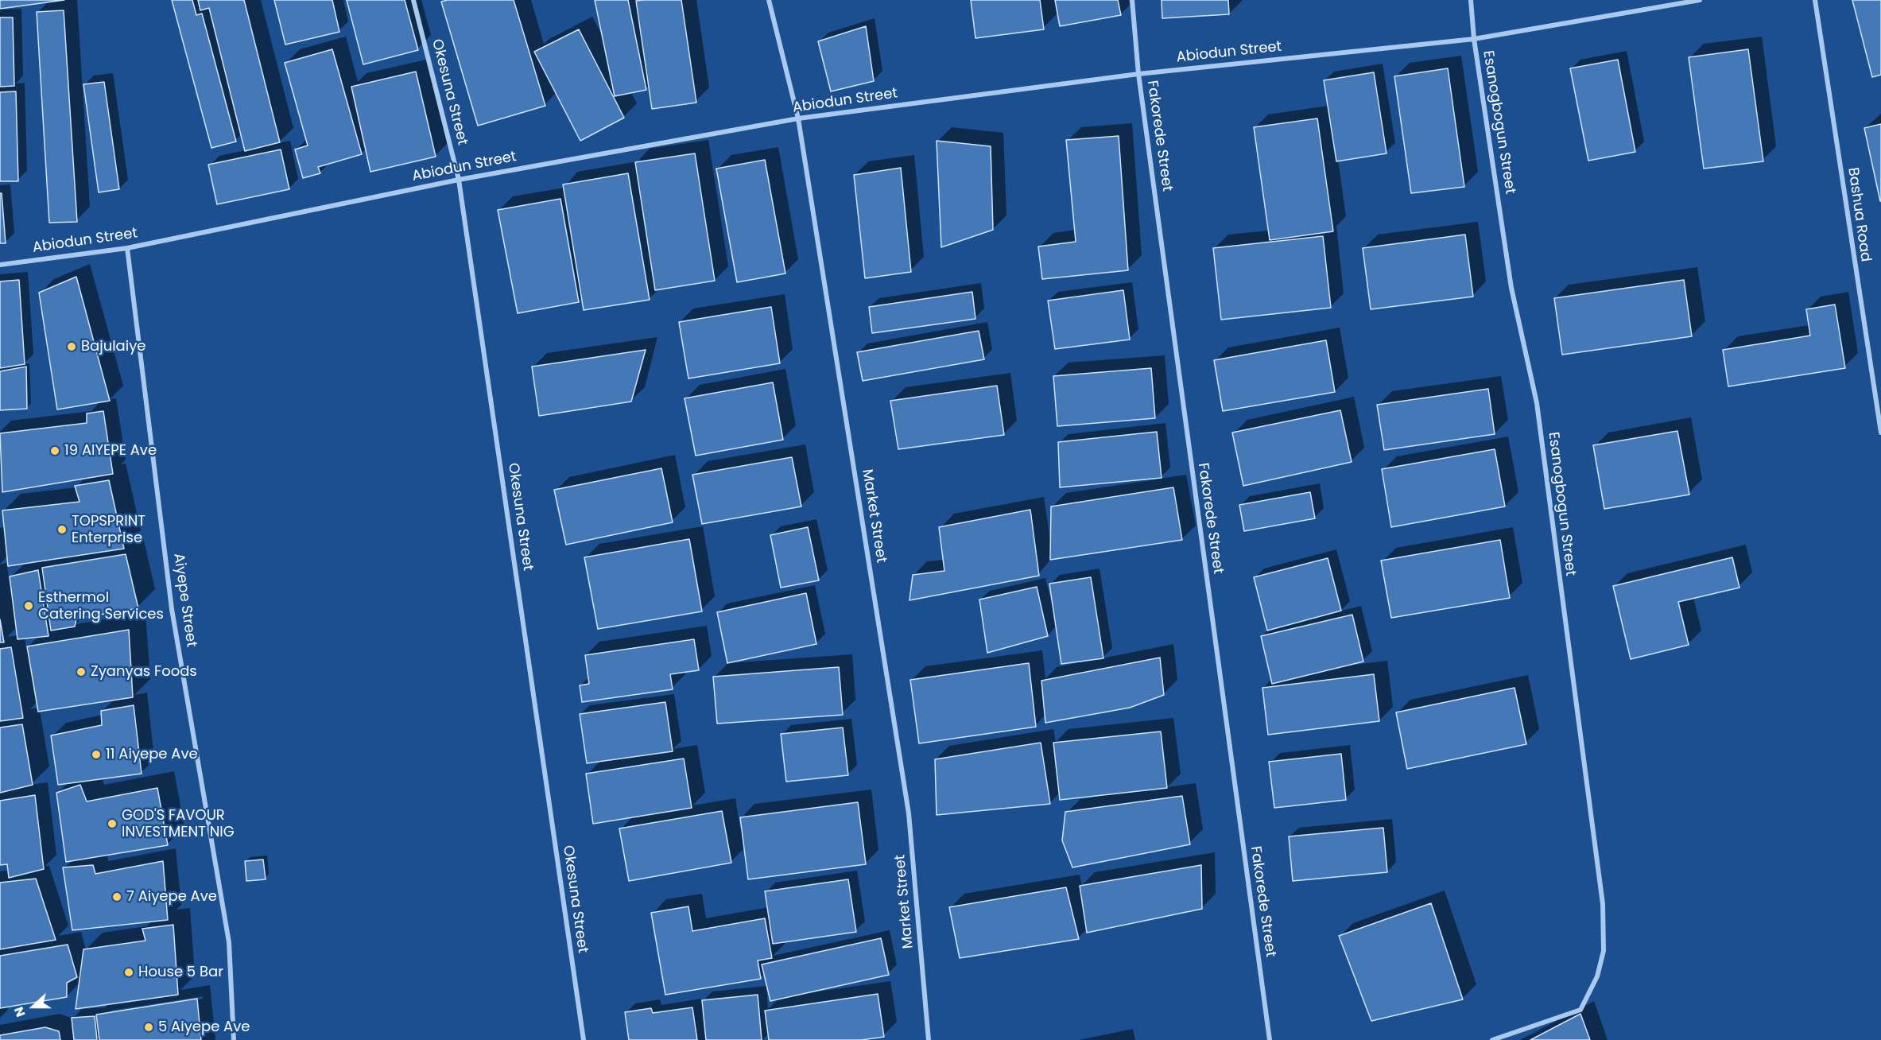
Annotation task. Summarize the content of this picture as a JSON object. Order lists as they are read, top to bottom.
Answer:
{
  "streets": {
    "street": [
      "Abiodun Street",
      "Okesuna Street",
      "Esanogbogun Street",
      "Fakorede Street",
      "Bashua Road",
      "Market Street",
      "Aiyepe Street"
    ]
  },
  "crossings": [
    ["Abiodun Street", "Okesuna Street"],
    ["Abiodun Street", "Esanogbogun Street"],
    ["Abiodun Street", "Fakorede Street"],
    ["Abiodun Street", "Market Street"],
    ["Abiodun Street", "Aiyepe Street"]
  ],
  "places": [
    "Bajulaiye",
    "19 AIYEPE Ave",
    "TOPSPRINT Enterprise",
    "Esthermol Catering Services",
    "Zyanyas Foods",
    "11 Aiyepe Ave",
    "GOD'S FAVOUR INVESTMENT NIG",
    "7 Aiyepe Ave",
    "House 5 Bar",
    "5 Aiyepe Ave"
  ],
  "north": "left"
}
